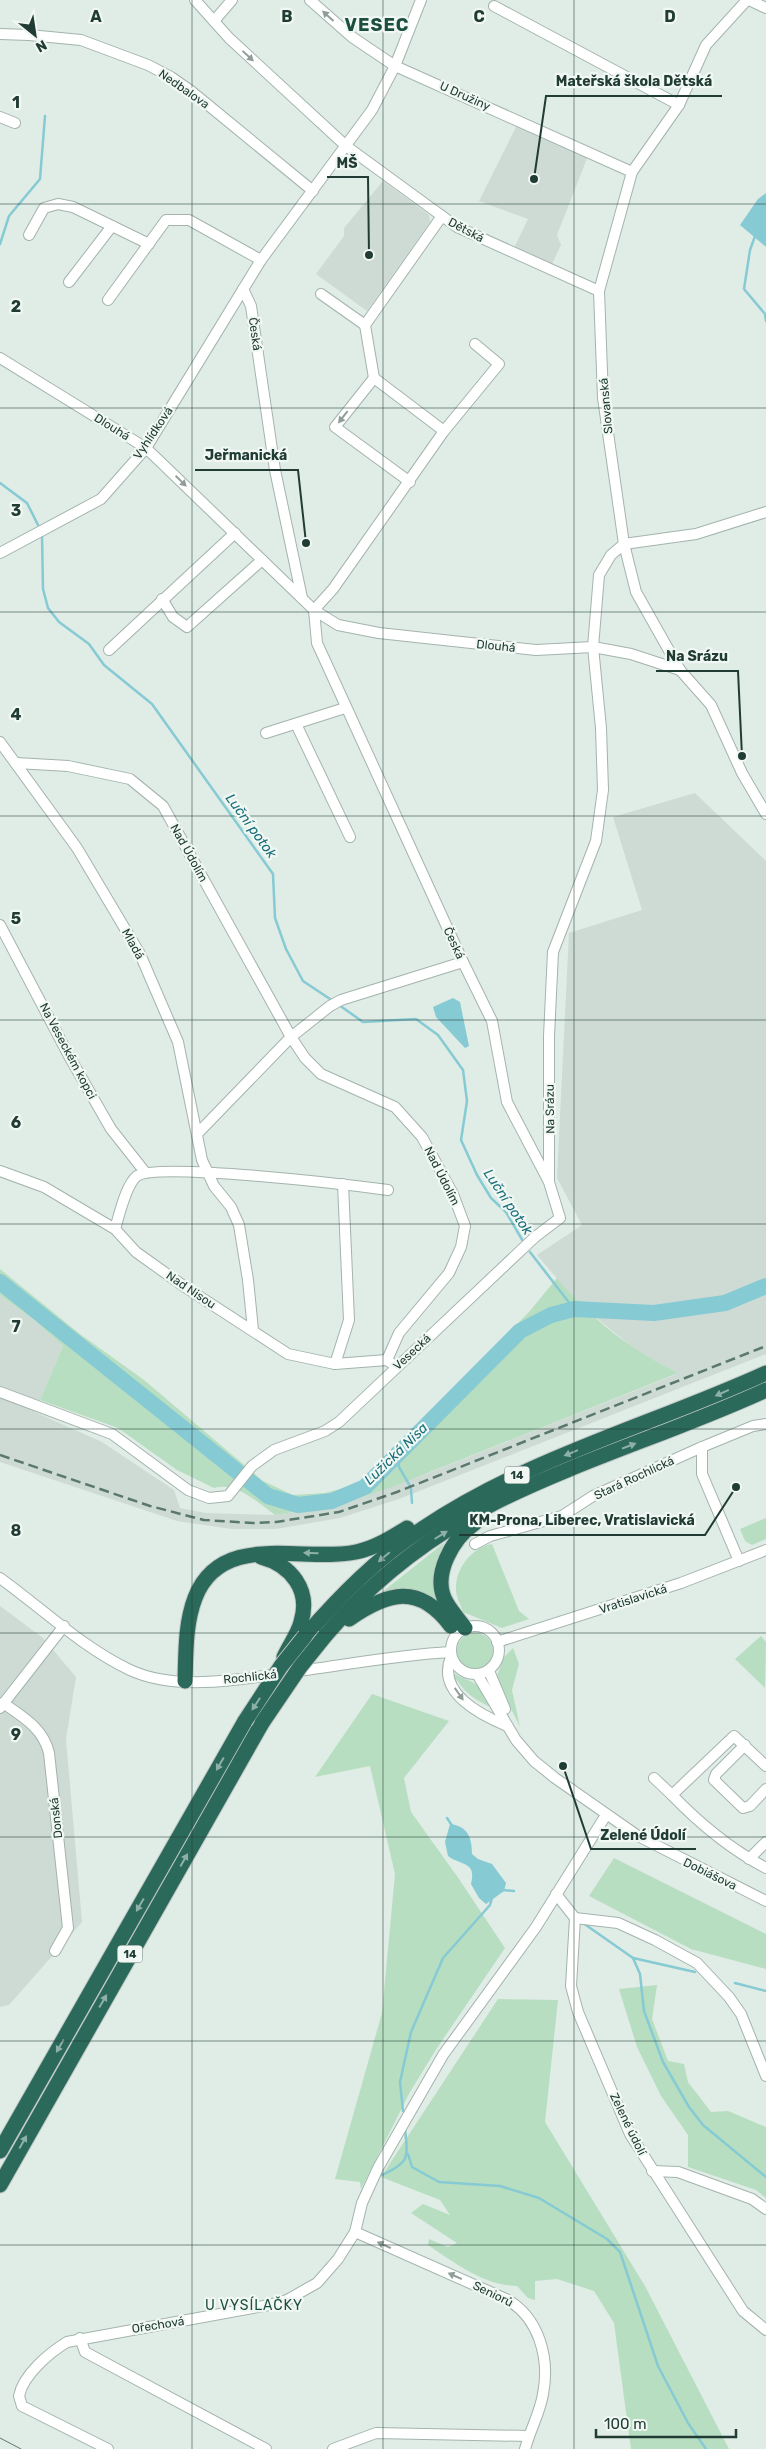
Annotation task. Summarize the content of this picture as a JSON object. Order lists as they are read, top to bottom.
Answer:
{
  "streets": {
    "highway": ["14"],
    "street": [
      "Nedbalova",
      "U Družiny",
      "Dětská",
      "Česká",
      "Slovanská",
      "Dlouhá",
      "Vyhlídková",
      "Nad Údolím",
      "Mladá",
      "Na Veseckém kopci",
      "Na Srázu",
      "Nad Nisou",
      "Vesecká",
      "Stará Rochlická",
      "Vratislavická",
      "Rochlická",
      "Donská",
      "Dobiášova",
      "Zelené údolí",
      "Seniorů",
      "Ořechová"
    ]
  },
  "crossings": [
    ["U Družiny", "Slovanská"],
    ["Dětská", "Slovanská"],
    ["Česká", "Dlouhá"],
    ["Česká", "Vyhlídková"],
    ["Česká", "Na Srázu"],
    ["Česká", "Vesecká"],
    ["Slovanská", "Dlouhá"],
    ["Slovanská", "Na Srázu"],
    ["Dlouhá", "Vyhlídková"],
    ["Dlouhá", "Na Srázu"],
    ["Nad Údolím", "Mladá"],
    ["Nad Údolím", "Nad Nisou"],
    ["Mladá", "Nad Nisou"],
    ["Na Srázu", "Vesecká"],
    ["Vratislavická", "Rochlická"],
    ["Vratislavická", "Dobiášova"],
    ["Rochlická", "Dobiášova"],
    ["Seniorů", "Ořechová"]
  ],
  "one_way": ["Dětská", "Seniorů"],
  "districts": ["VESEC", "U VYSÍLAČKY"],
  "water": ["Luční potok", "Lužická Nisa"],
  "places": [
    "Mateřská škola Dětská",
    "MŠ",
    "Jeřmanická",
    "Na Srázu",
    "KM-Prona, Liberec, Vratislavická",
    "Zelené Údolí"
  ],
  "scale_bar": "100 m",
  "north": "bottom right",
  "grid": {
    "columns": [
      "A",
      "B",
      "C",
      "D"
    ],
    "rows": [
      "1",
      "2",
      "3",
      "4",
      "5",
      "6",
      "7",
      "8",
      "9"
    ]
  }
}
